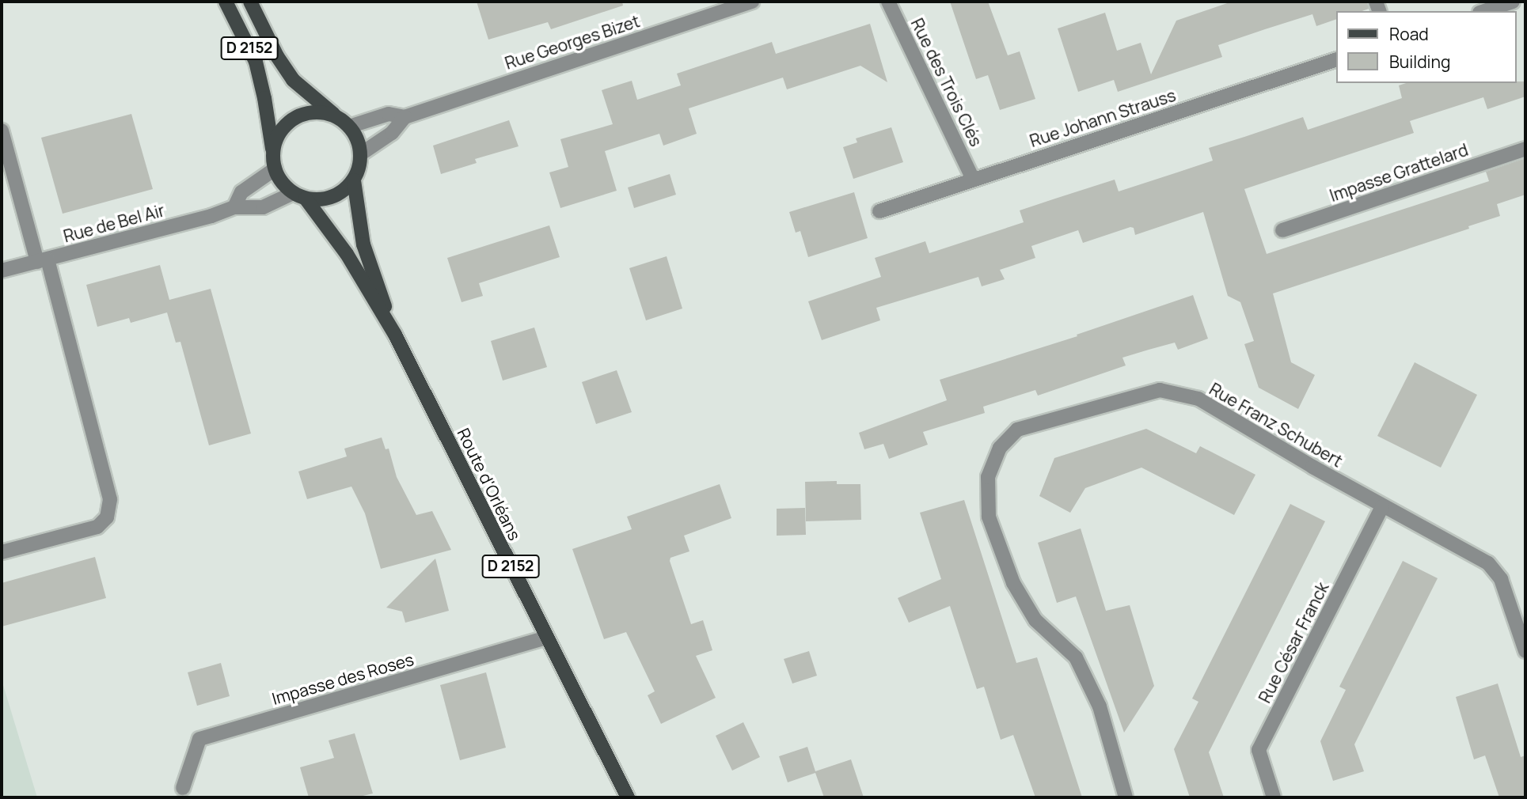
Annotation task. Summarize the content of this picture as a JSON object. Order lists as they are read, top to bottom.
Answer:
{
  "streets": {
    "main road": ["D 2152", "Route d'Orléans"],
    "street": [
      "Rue Georges Bizet",
      "Rue des Trois Clés",
      "Rue Johann Strauss",
      "Impasse Grattelard",
      "Rue de Bel Air",
      "Rue Franz Schubert",
      "Rue César Franck",
      "Impasse des Roses"
    ]
  },
  "crossings": [
    ["Rue Georges Bizet", "D 2152"],
    ["Rue Georges Bizet", "Rue de Bel Air"],
    ["Rue Georges Bizet", "Route d'Orléans"],
    ["D 2152", "Rue de Bel Air"],
    ["D 2152", "Route d'Orléans"],
    ["Rue des Trois Clés", "Rue Johann Strauss"],
    ["Rue de Bel Air", "Route d'Orléans"],
    ["Rue Franz Schubert", "Rue César Franck"],
    ["Route d'Orléans", "Impasse des Roses"]
  ],
  "legend": ["Road", "Building"]
}
